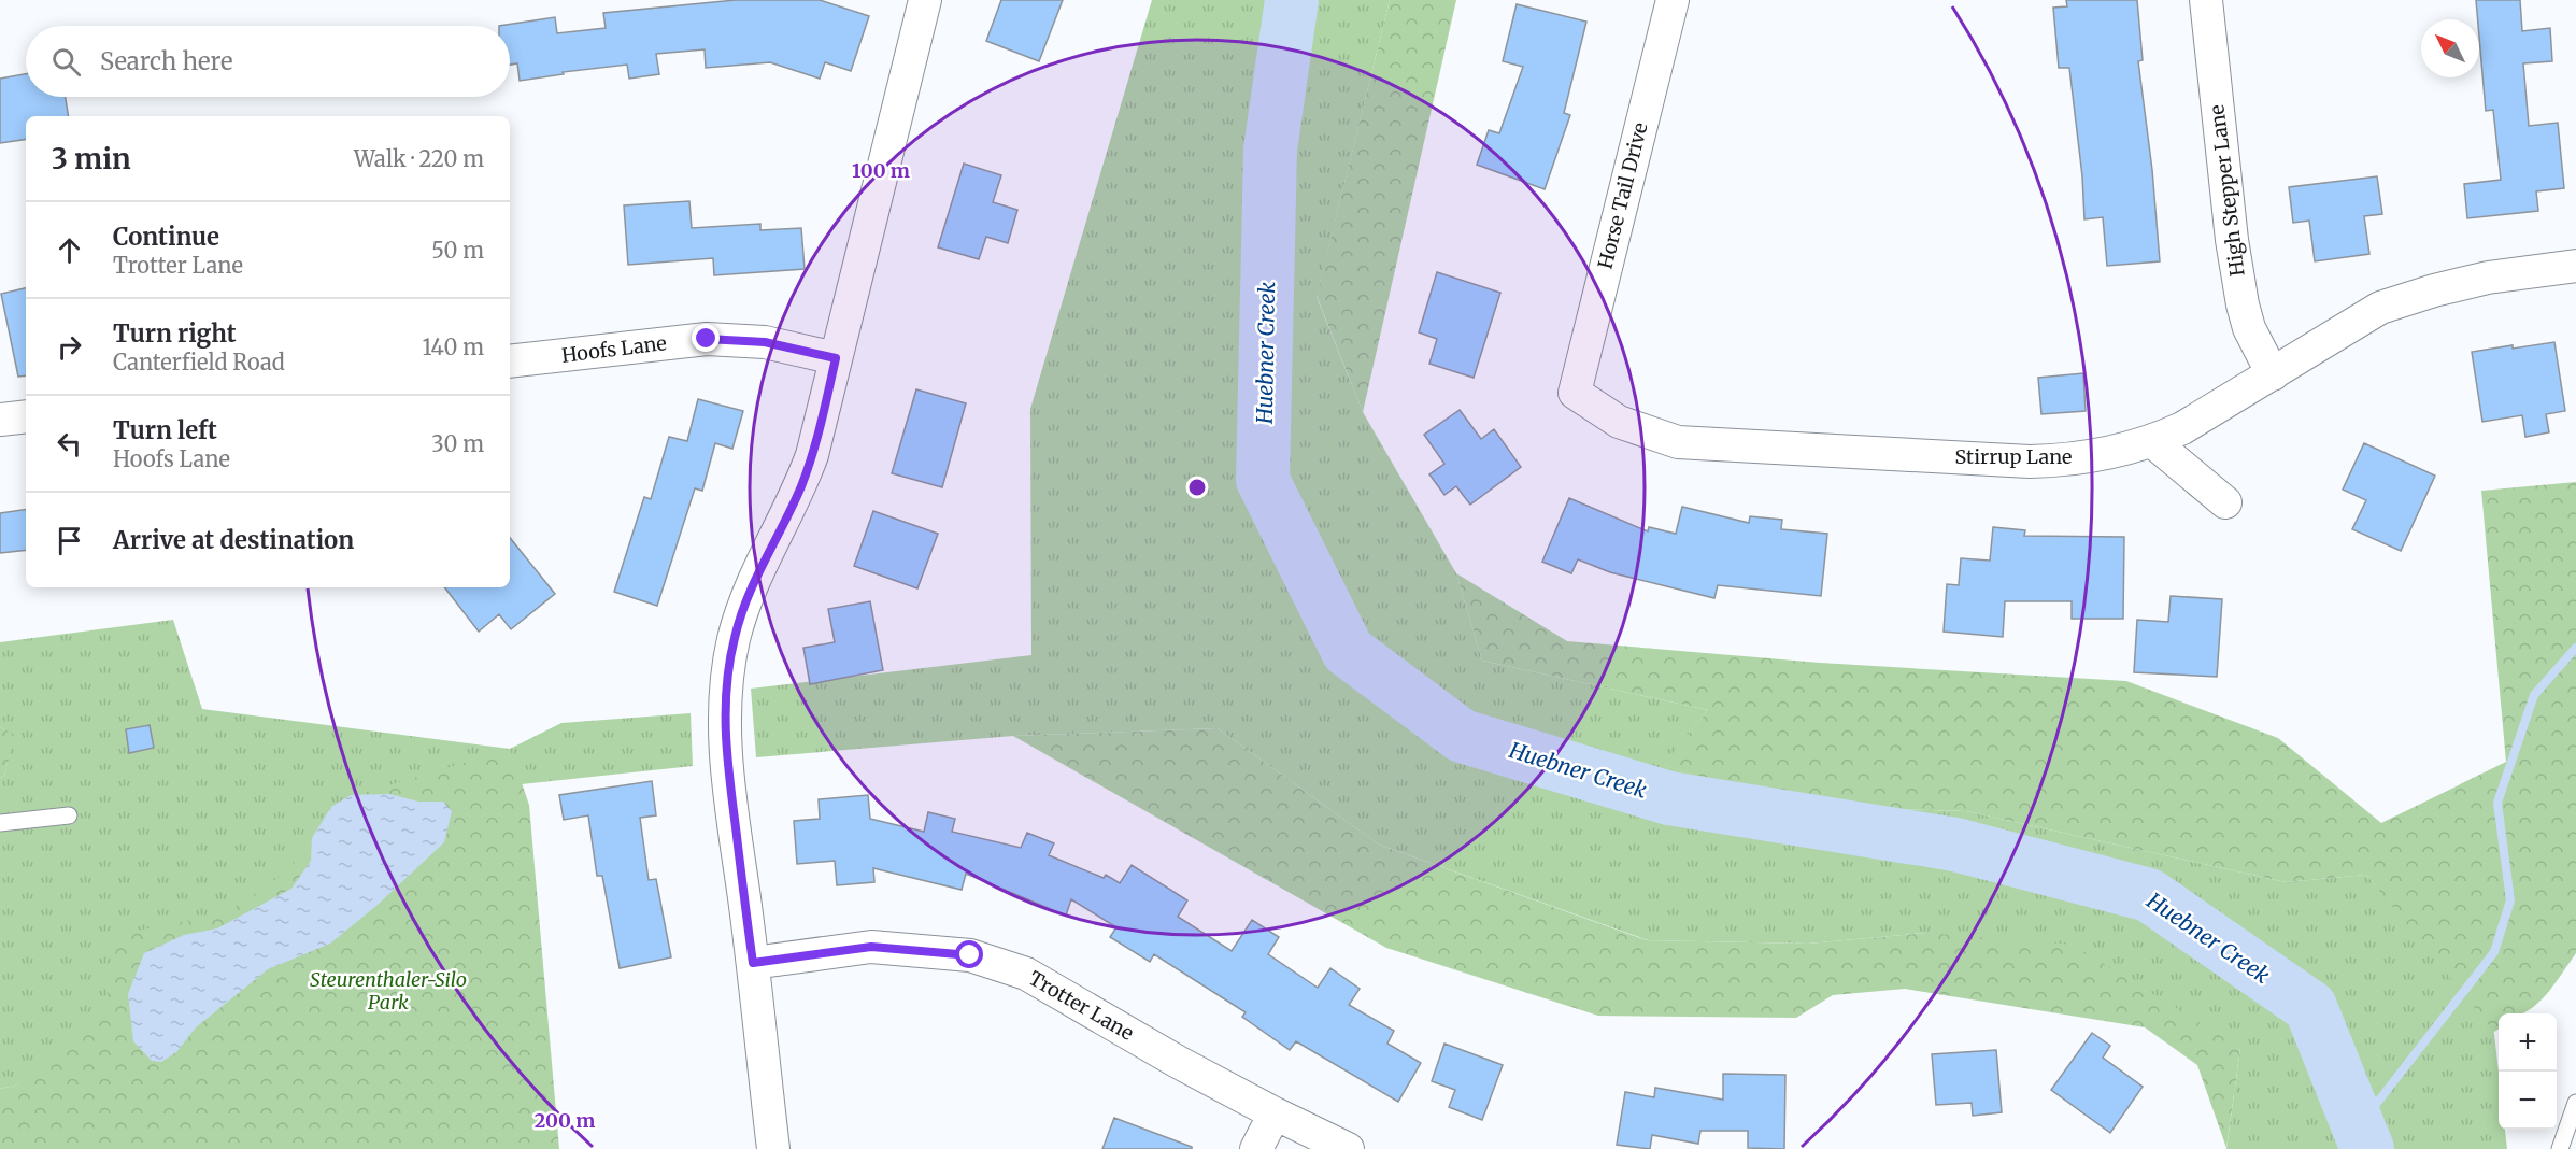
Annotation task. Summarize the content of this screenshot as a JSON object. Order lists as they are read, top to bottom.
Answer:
{
  "streets": {
    "street": [
      "High Stepper Lane",
      "Horse Tail Drive",
      "Hoofs Lane",
      "Stirrup Lane",
      "Trotter Lane"
    ]
  },
  "crossings": [
    ["High Stepper Lane", "Stirrup Lane"],
    ["Horse Tail Drive", "Stirrup Lane"]
  ],
  "water": ["Huebner Creek"],
  "parks": ["Steurenthaler-Silo Park"],
  "north": "top left",
  "page": {
    "search": "Search here",
    "heading": ["3 min", "Walk · 220 m"],
    "list": [
      ["Continue", "Trotter Lane", "50 m"],
      ["Turn right", "Canterfield Road", "140 m"],
      ["Turn left", "Hoofs Lane", "30 m"],
      "Arrive at destination"
    ],
    "map_buttons": ["+", "−"]
  },
  "rings": ["100 m", "200 m"]
}
